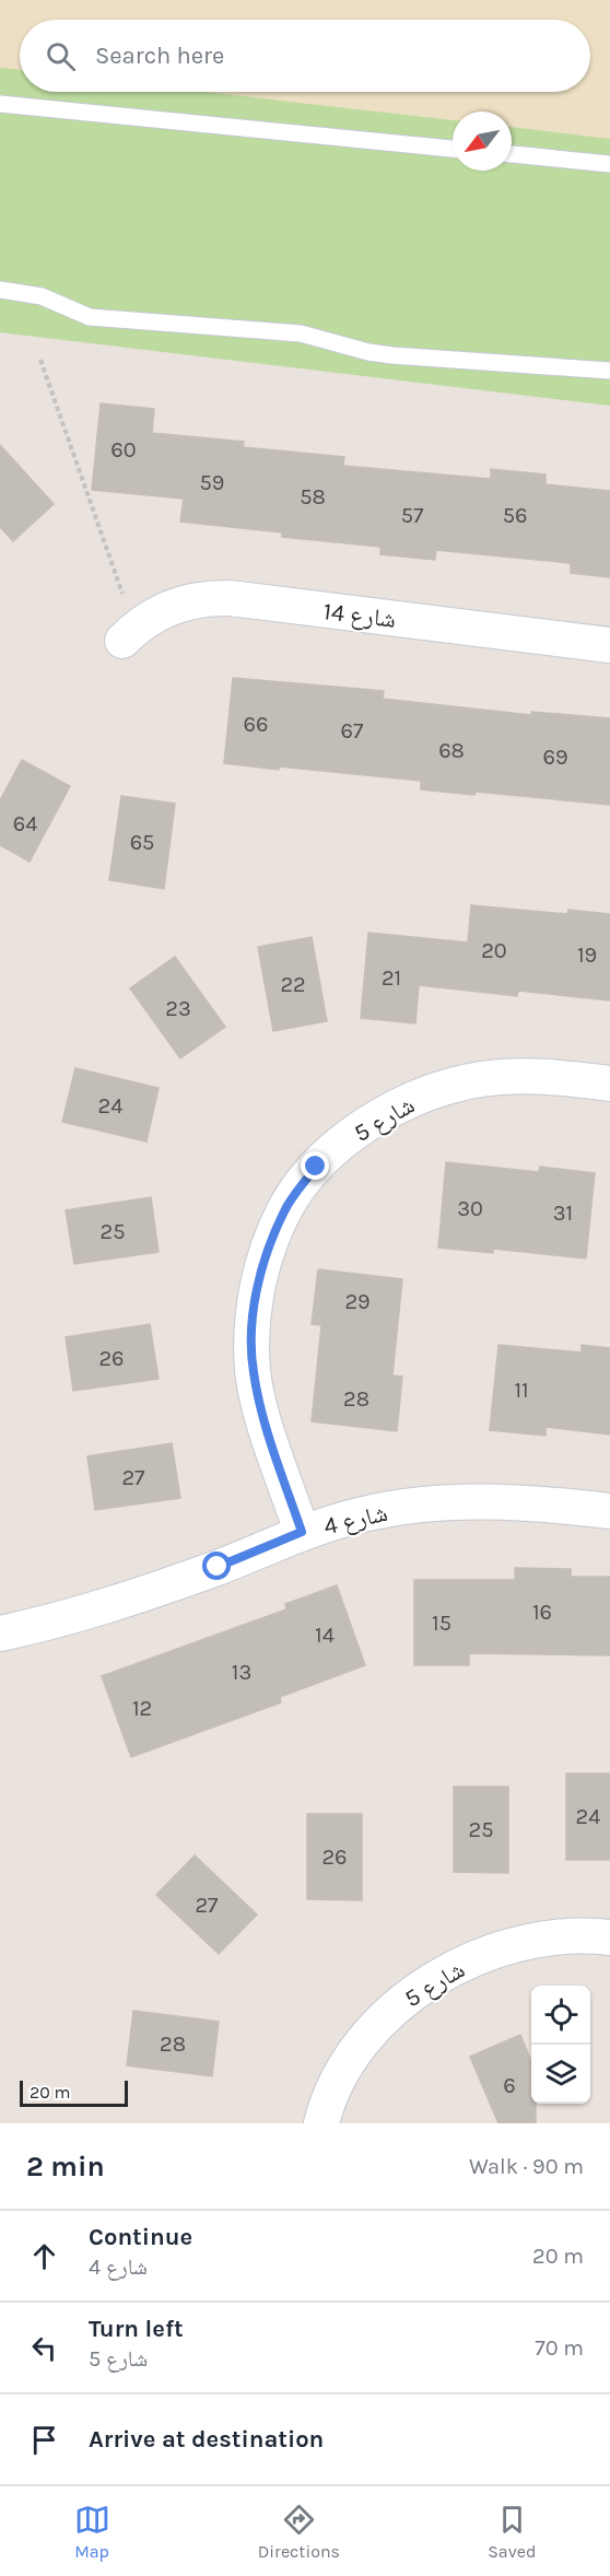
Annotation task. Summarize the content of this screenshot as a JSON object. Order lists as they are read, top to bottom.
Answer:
{
  "streets": {
    "street": ["شارع 14", "شارع 5", "شارع 4"]
  },
  "crossings": [
    ["شارع 5", "شارع 4"]
  ],
  "house_numbers": [
    "60",
    "59",
    "58",
    "57",
    "56",
    "66",
    "67",
    "68",
    "69",
    "64",
    "65",
    "20",
    "19",
    "21",
    "22",
    "23",
    "24",
    "30",
    "31",
    "25",
    "29",
    "26",
    "11",
    "28",
    "27",
    "16",
    "15",
    "14",
    "13",
    "12",
    "24",
    "25",
    "26",
    "27",
    "28",
    "6"
  ],
  "scale_bar": "20 m",
  "north": "bottom left",
  "page": {
    "search": "Search here",
    "scale": "20 m",
    "heading": ["2 min", "Walk · 90 m"],
    "list": [
      ["Continue", "شارع 4", "20 m"],
      ["Turn left", "شارع 5", "70 m"],
      "Arrive at destination"
    ],
    "nav": ["Map", "Directions", "Saved"]
  }
}
